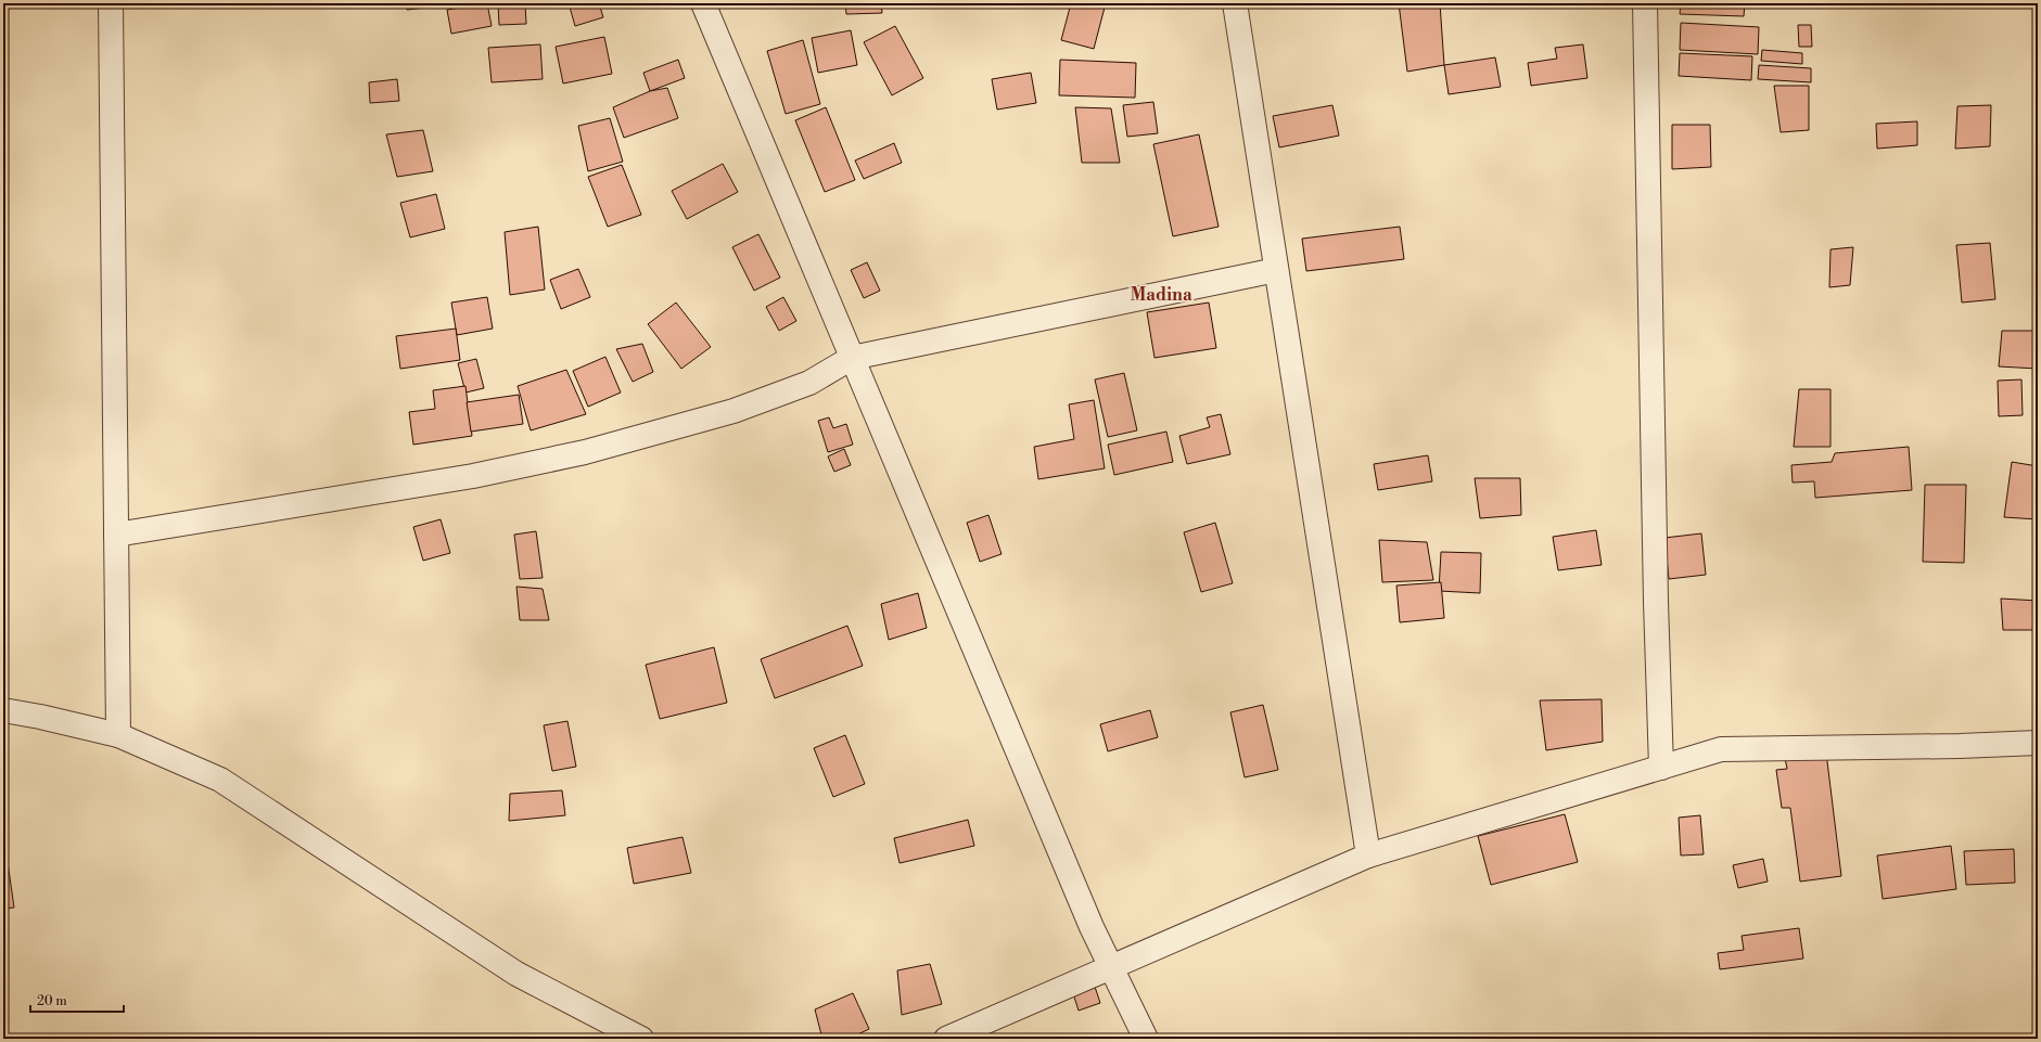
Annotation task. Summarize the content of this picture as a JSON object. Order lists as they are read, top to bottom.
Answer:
{
  "districts": ["Madina"],
  "scale_bar": "20 m"
}
